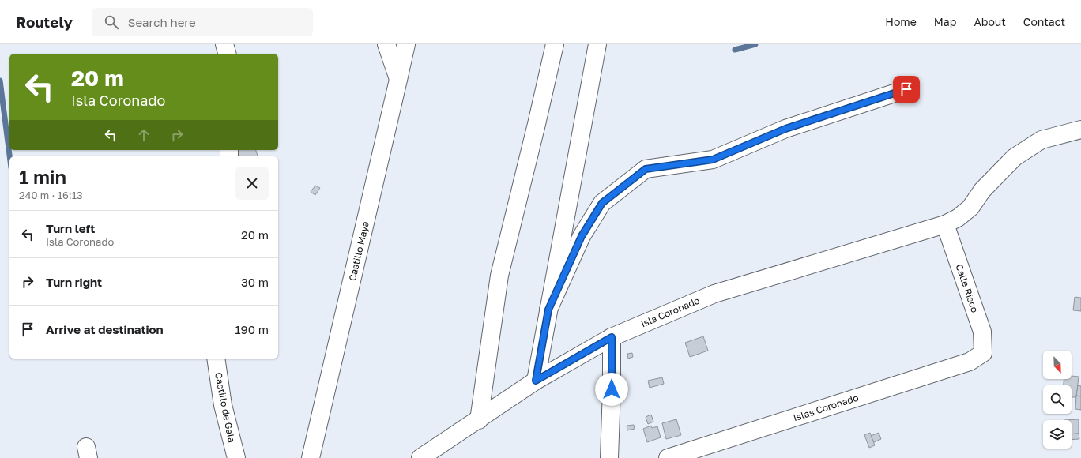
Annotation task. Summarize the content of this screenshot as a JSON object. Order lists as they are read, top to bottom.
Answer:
{
  "streets": {
    "street": [
      "Castillo Maya",
      "Calle Risco",
      "Isla Coronado",
      "Castillo de Gala",
      "Islas Coronado"
    ]
  },
  "crossings": [
    ["Calle Risco", "Isla Coronado"],
    ["Calle Risco", "Islas Coronado"]
  ],
  "north": "bottom right",
  "page": {
    "header": "Routely",
    "search": "Search here",
    "nav": [
      "Home",
      "Map",
      "About",
      "Contact"
    ],
    "turn": ["20 m", "Isla Coronado"],
    "heading": ["1 min", "240 m · 16:13"],
    "list": [
      {
        "name": "Turn left",
        "note": "Isla Coronado",
        "value": "20 m"
      },
      {
        "name": "Turn right",
        "value": "30 m"
      },
      {
        "name": "Arrive at destination",
        "value": "190 m"
      }
    ]
  }
}
